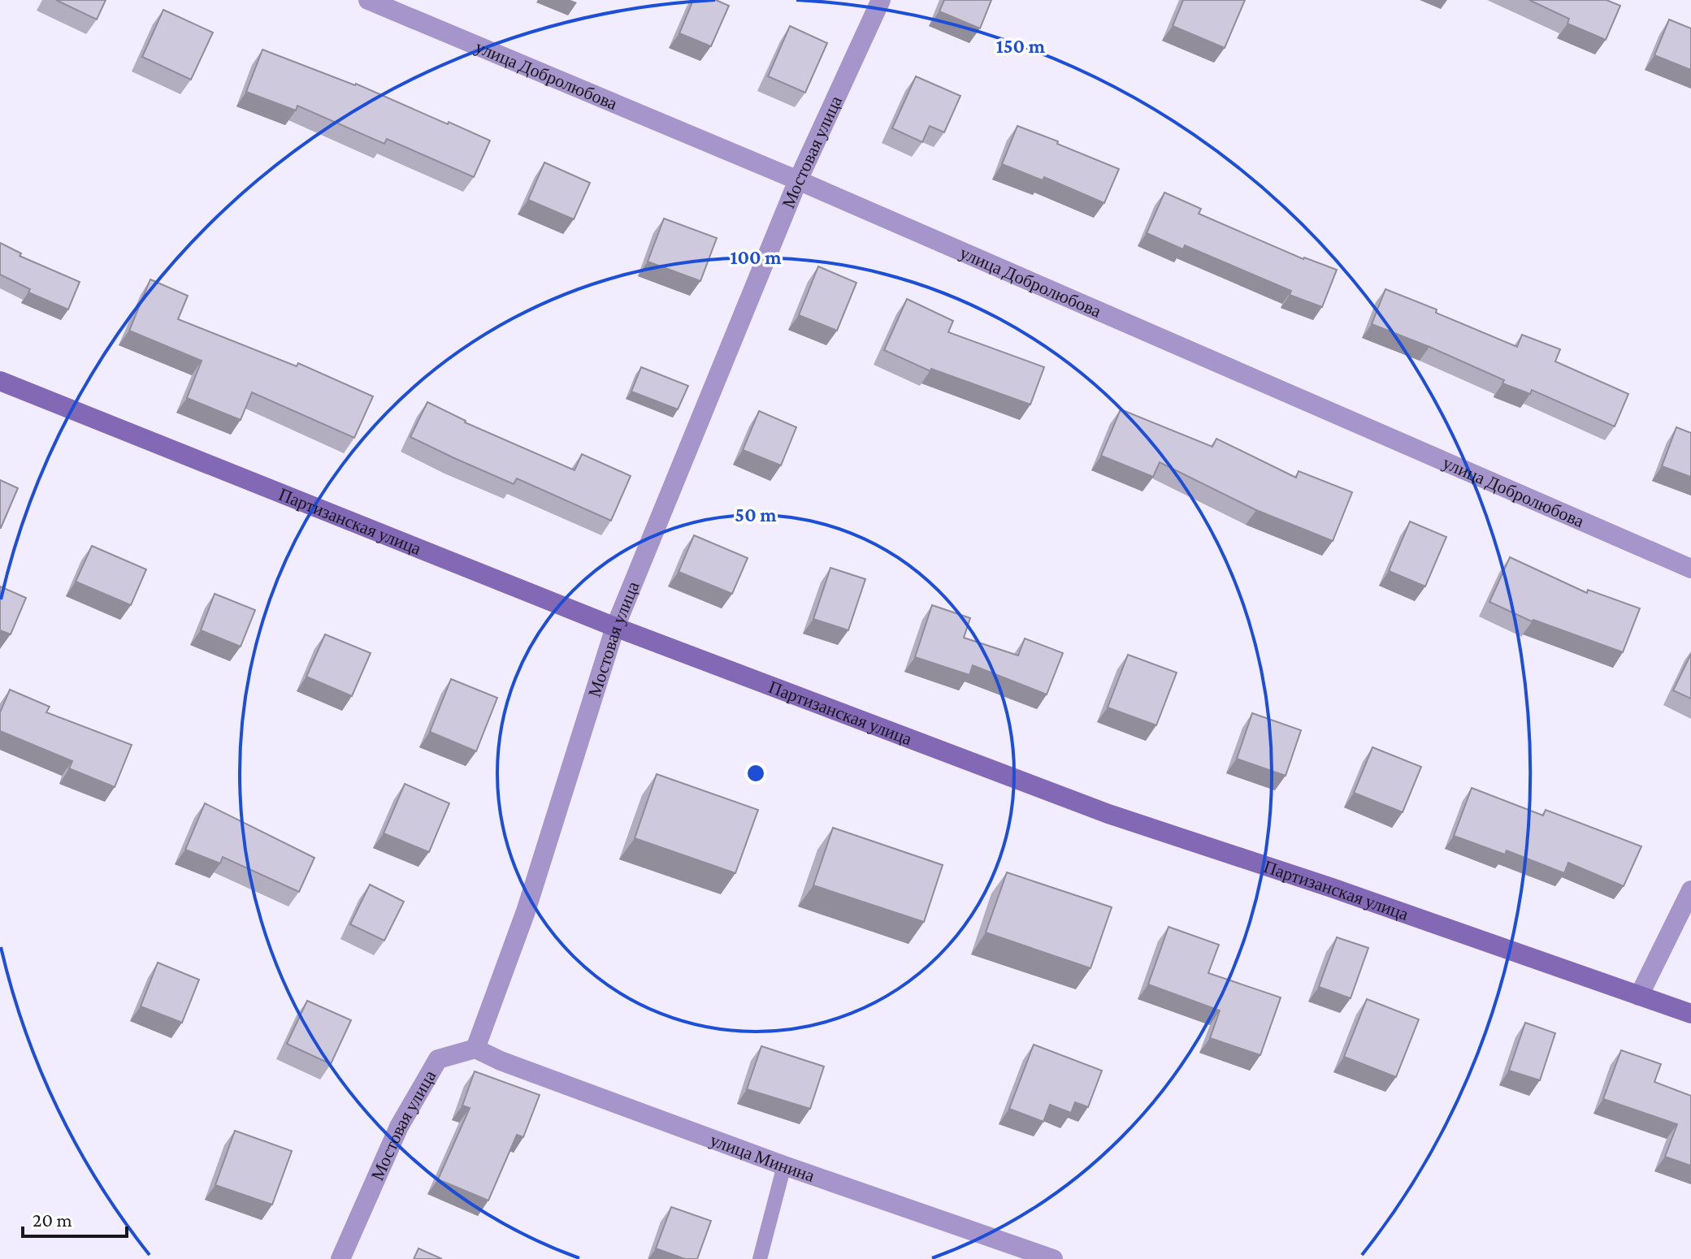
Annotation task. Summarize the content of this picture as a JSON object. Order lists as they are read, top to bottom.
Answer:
{
  "streets": {
    "street": [
      "улица Добролюбова",
      "Мостовая улица",
      "Партизанская улица",
      "улица Минина"
    ]
  },
  "crossings": [
    ["улица Добролюбова", "Мостовая улица"],
    ["Мостовая улица", "Партизанская улица"],
    ["Мостовая улица", "улица Минина"]
  ],
  "scale_bar": "20 m",
  "rings": ["150 m", "100 m", "50 m"]
}
